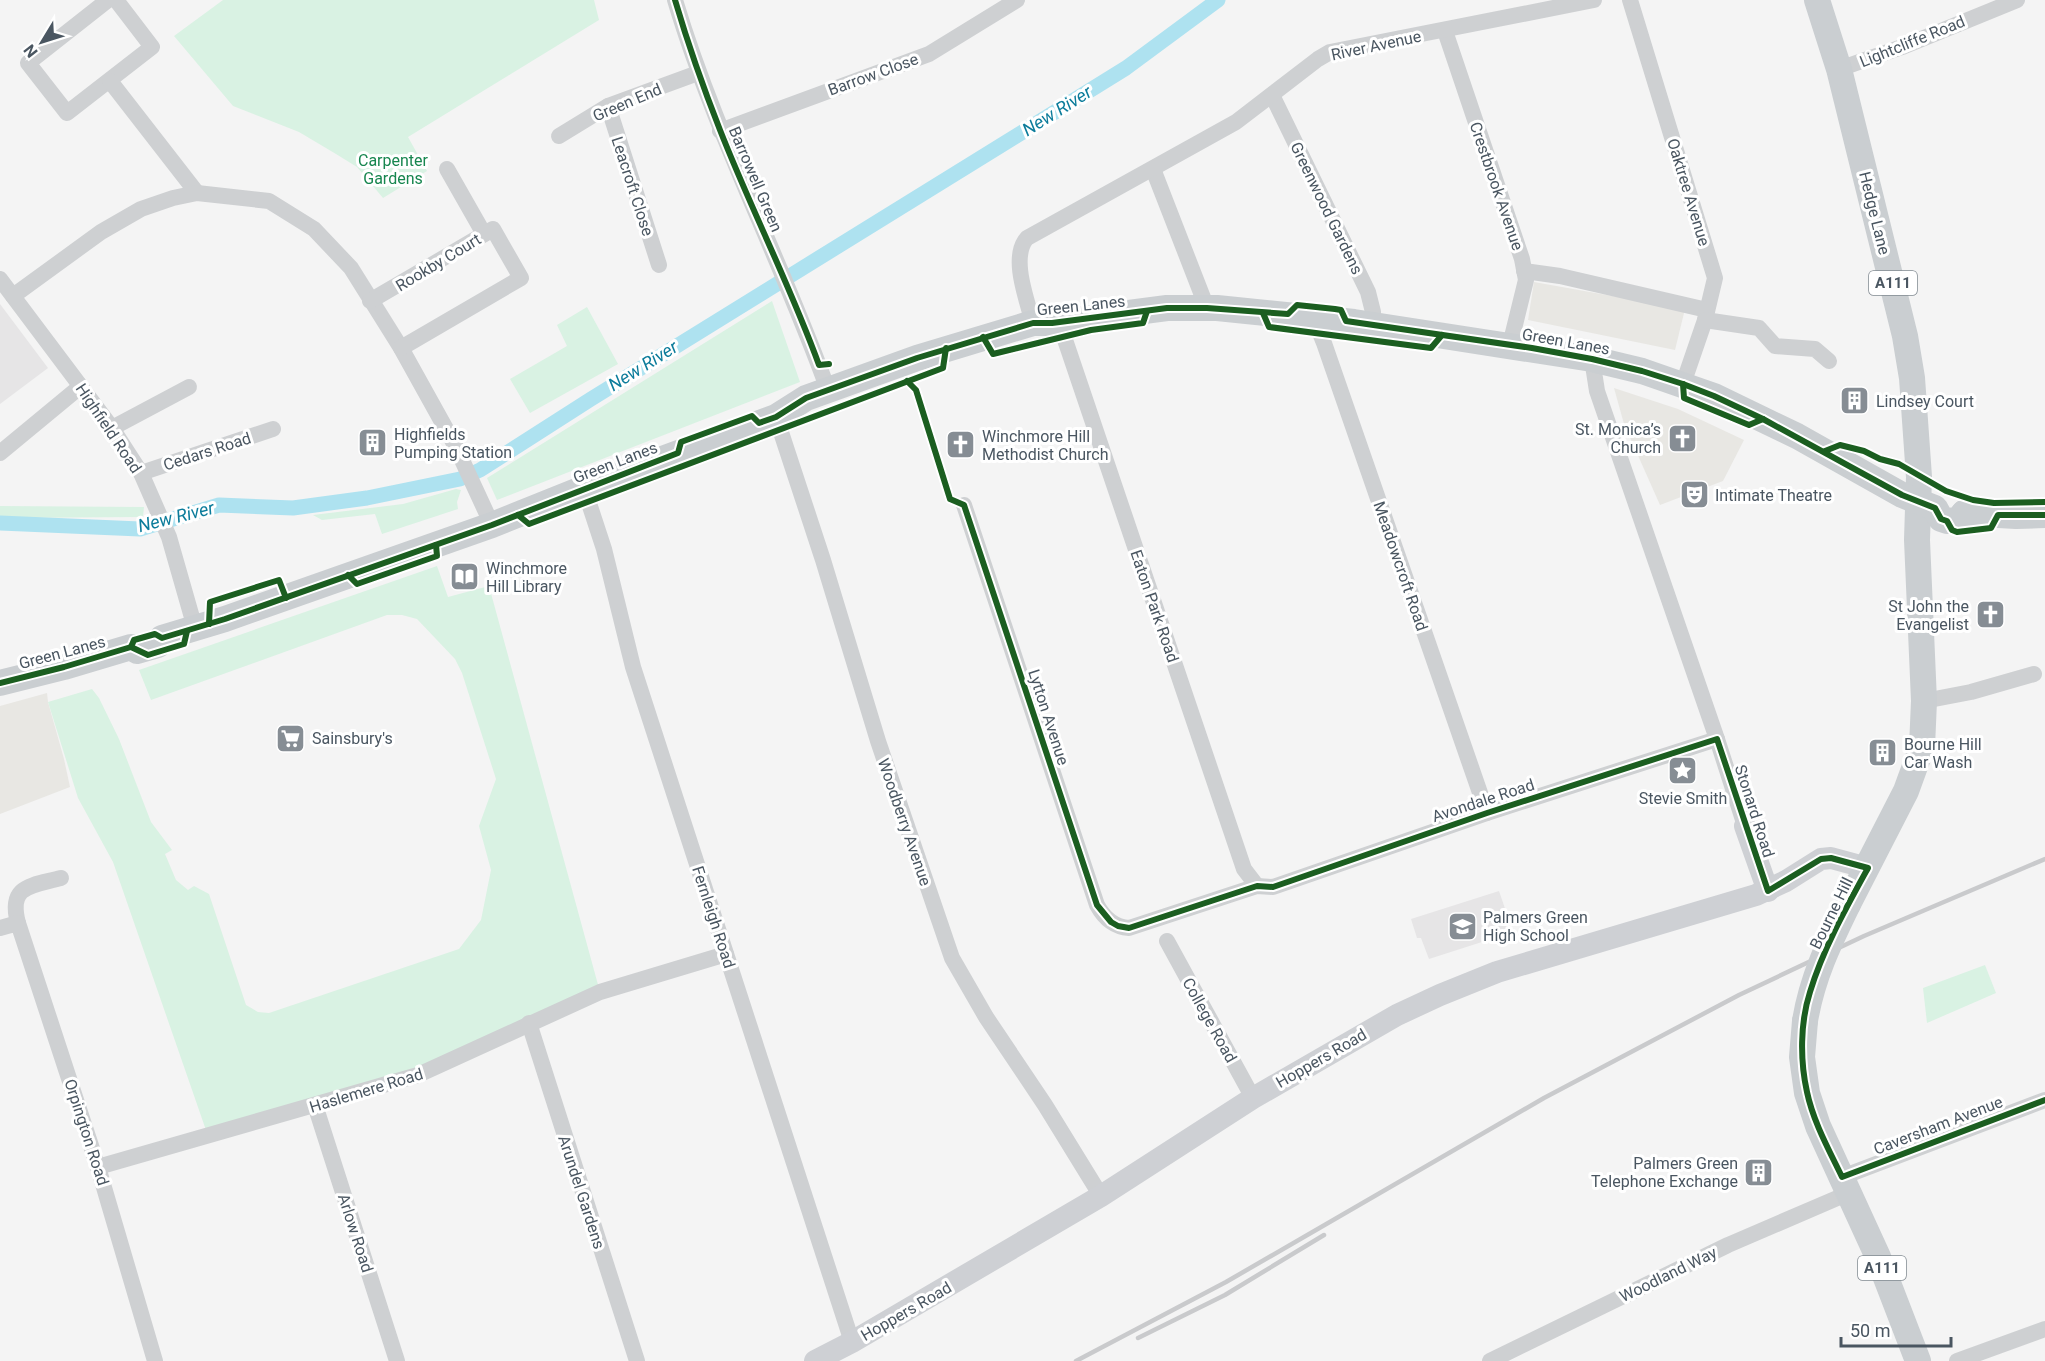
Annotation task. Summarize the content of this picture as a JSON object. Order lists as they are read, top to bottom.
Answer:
{
  "streets": {
    "main road": [
      "Hedge Lane",
      "A111",
      "Green Lanes",
      "Bourne Hill"
    ],
    "street": [
      "Lightcliffe Road",
      "River Avenue",
      "Barrow Close",
      "Green End",
      "Barrowell Green",
      "Leacroft Close",
      "Crestbrook Avenue",
      "Oaktree Avenue",
      "Greenwood Gardens",
      "Rookby Court",
      "Highfield Road",
      "Cedars Road",
      "Meadowcroft Road",
      "Eaton Park Road",
      "Lytton Avenue",
      "Avondale Road",
      "Stonard Road",
      "Woodberry Avenue",
      "Fernleigh Road",
      "College Road",
      "Hoppers Road",
      "Haslemere Road",
      "Caversham Avenue",
      "Orpington Road",
      "Arundel Gardens",
      "Arlow Road",
      "Woodland Way"
    ]
  },
  "crossings": [
    ["Lightcliffe Road", "Hedge Lane"],
    ["River Avenue", "Crestbrook Avenue"],
    ["River Avenue", "Greenwood Gardens"],
    ["River Avenue", "Green Lanes"],
    ["Barrow Close", "Barrowell Green"],
    ["Green End", "Barrowell Green"],
    ["Green End", "Leacroft Close"],
    ["Barrowell Green", "Green Lanes"],
    ["Crestbrook Avenue", "Green Lanes"],
    ["Oaktree Avenue", "Green Lanes"],
    ["Greenwood Gardens", "Green Lanes"],
    ["Hedge Lane", "Green Lanes"],
    ["Hedge Lane", "Bourne Hill"],
    ["Green Lanes", "Highfield Road"],
    ["Green Lanes", "Meadowcroft Road"],
    ["Green Lanes", "Eaton Park Road"],
    ["Green Lanes", "Stonard Road"],
    ["Green Lanes", "Woodberry Avenue"],
    ["Green Lanes", "Bourne Hill"],
    ["Green Lanes", "Fernleigh Road"],
    ["Highfield Road", "Cedars Road"],
    ["Meadowcroft Road", "Avondale Road"],
    ["Eaton Park Road", "Lytton Avenue"],
    ["Eaton Park Road", "Avondale Road"],
    ["Lytton Avenue", "Avondale Road"],
    ["Avondale Road", "Stonard Road"],
    ["Stonard Road", "Hoppers Road"],
    ["Woodberry Avenue", "Hoppers Road"],
    ["Bourne Hill", "Hoppers Road"],
    ["Bourne Hill", "Caversham Avenue"],
    ["Bourne Hill", "Woodland Way"],
    ["Fernleigh Road", "Hoppers Road"],
    ["Fernleigh Road", "Haslemere Road"],
    ["College Road", "Hoppers Road"],
    ["Haslemere Road", "Orpington Road"],
    ["Haslemere Road", "Arundel Gardens"],
    ["Haslemere Road", "Arlow Road"],
    ["Caversham Avenue", "Woodland Way"]
  ],
  "water": ["New River"],
  "parks": ["Carpenter Gardens"],
  "places": {
    "building": [
      "Lindsey Court",
      "Highfields Pumping Station",
      "Bourne Hill Car Wash",
      "Palmers Green Telephone Exchange"
    ],
    "church": ["St. Monica’s Church", "Winchmore Hill Methodist Church", "St John the Evangelist"],
    "theatre": ["Intimate Theatre"],
    "library": ["Winchmore Hill Library"],
    "supermarket": ["Sainsbury's"],
    "place": ["Stevie Smith"],
    "school or university": ["Palmers Green High School"]
  },
  "scale_bar": "50 m",
  "north": "bottom left"
}
